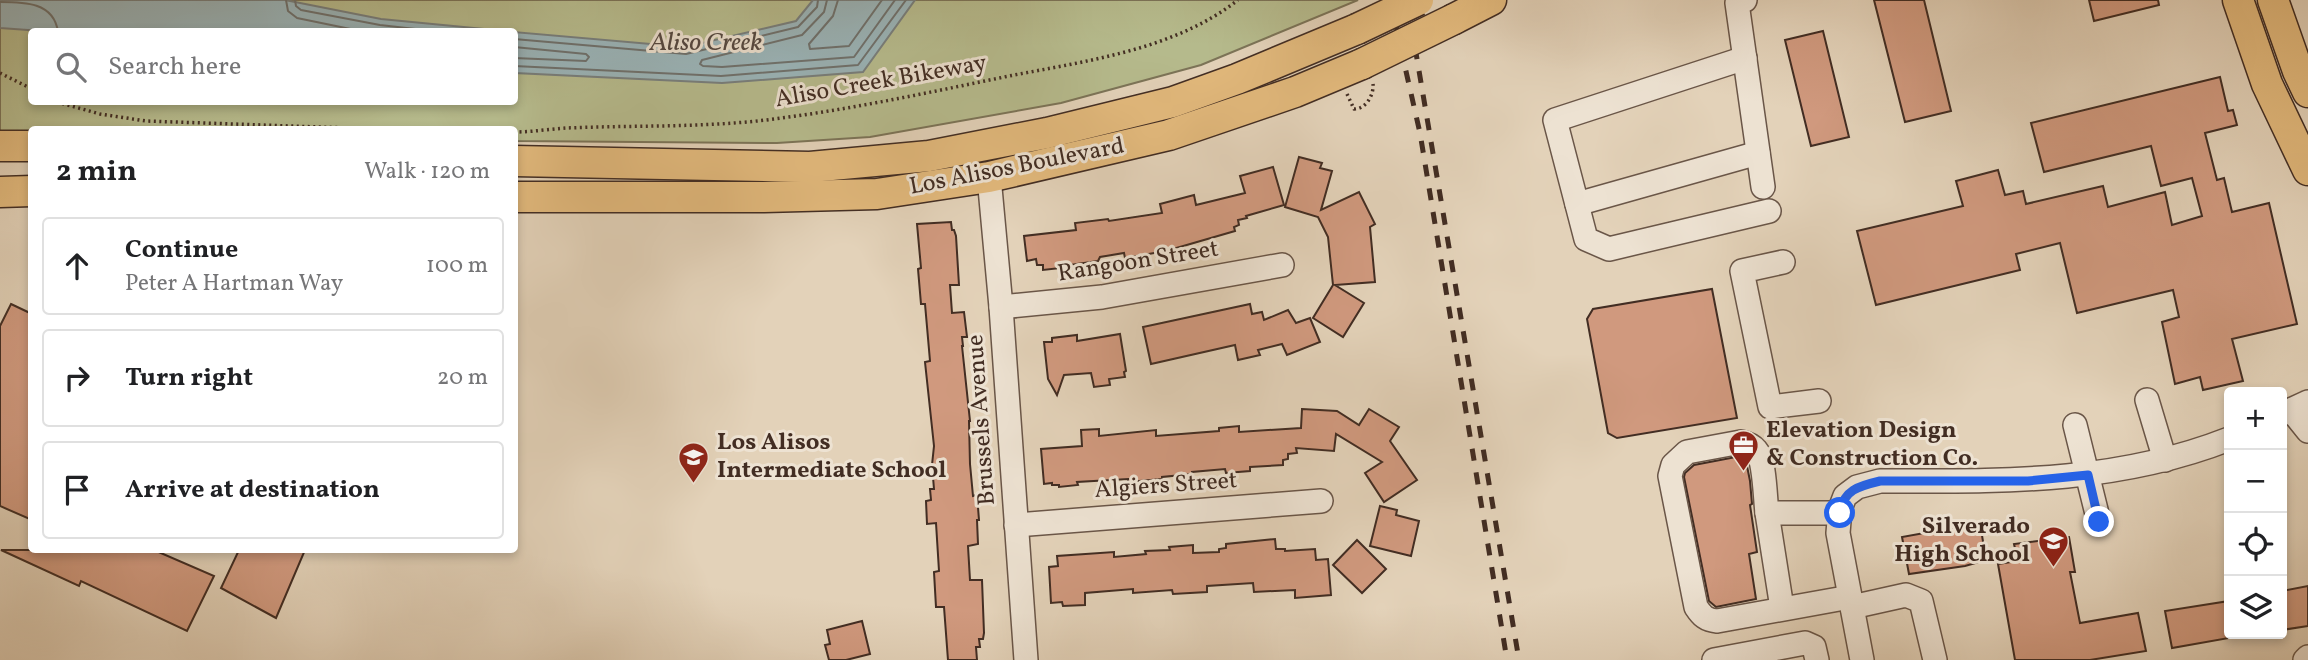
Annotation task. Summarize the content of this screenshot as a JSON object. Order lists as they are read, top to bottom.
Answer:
{
  "streets": {
    "main road": ["Los Alisos Boulevard"],
    "street": ["Rangoon Street", "Brussels Avenue", "Algiers Street"],
    "path": ["Aliso Creek Bikeway"]
  },
  "crossings": [
    ["Los Alisos Boulevard", "Brussels Avenue"],
    ["Rangoon Street", "Brussels Avenue"],
    ["Brussels Avenue", "Algiers Street"]
  ],
  "water": ["Aliso Creek"],
  "places": {
    "office": ["Elevation Design & Construction Co."],
    "school or university": ["Los Alisos Intermediate School", "Silverado High School"]
  },
  "page": {
    "search": "Search here",
    "heading": ["2 min", "Walk · 120 m"],
    "list": [
      ["Continue", "Peter A Hartman Way", "100 m"],
      ["Turn right", "20 m"],
      "Arrive at destination"
    ],
    "map_buttons": ["+", "−"]
  }
}
